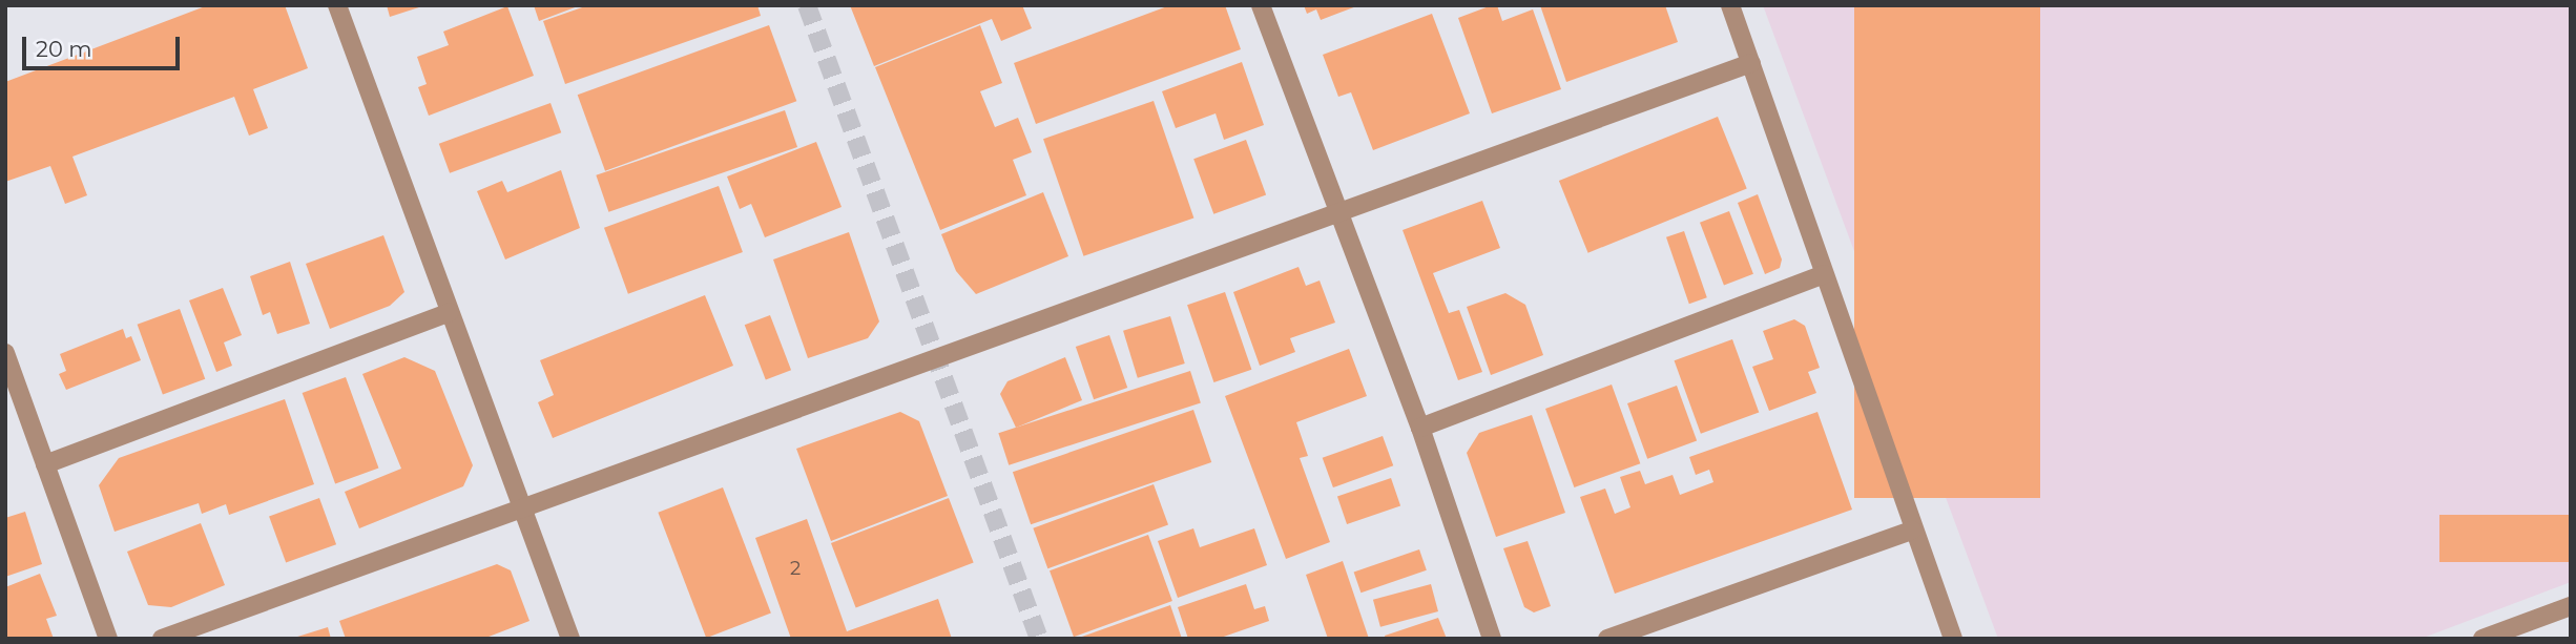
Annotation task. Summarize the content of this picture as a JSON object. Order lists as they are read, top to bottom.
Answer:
{
  "house_numbers": ["2"],
  "scale_bar": "20 m"
}
